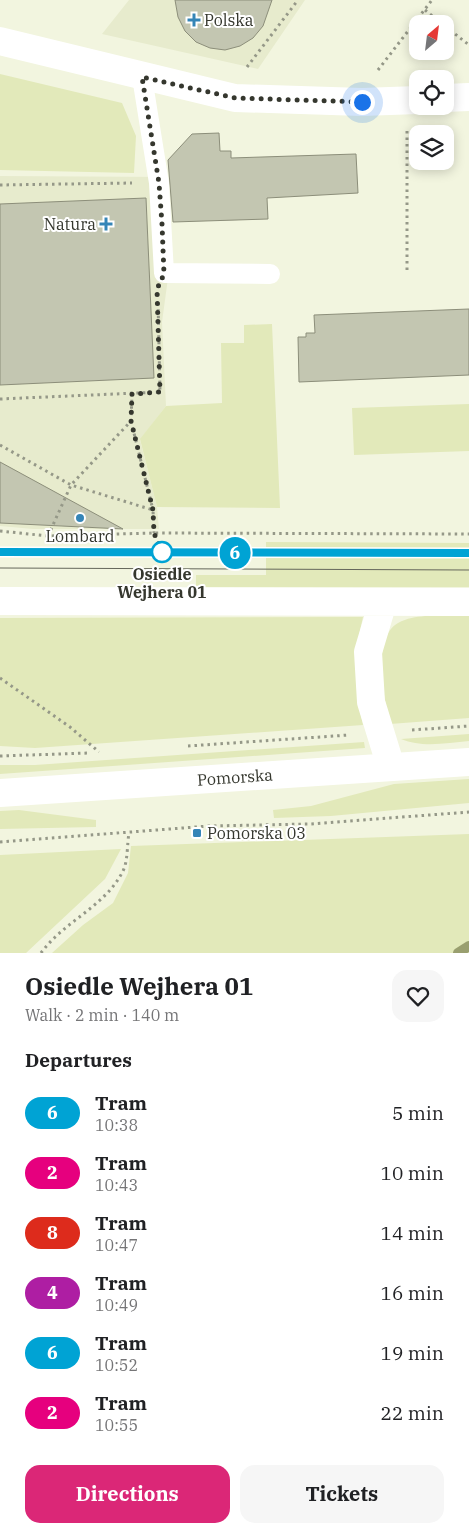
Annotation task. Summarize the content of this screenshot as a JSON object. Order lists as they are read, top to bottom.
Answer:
{
  "streets": {
    "street": ["Pomorska"]
  },
  "places": {
    "health": ["Polska", "Natura"],
    "other": ["Lombard", "Osiedle Wejhera 01"],
    "transit": ["Pomorska 03"]
  },
  "lines": ["tram line 6"],
  "north": "top right",
  "page": {
    "on_map": "6",
    "heading": [
      ["Osiedle Wejhera 01", "Walk · 2 min · 140 m"],
      "Departures"
    ],
    "list": [
      {
        "mark": "6",
        "name": "Tram",
        "note": "10:38",
        "value": "5 min"
      },
      {
        "mark": "2",
        "name": "Tram",
        "note": "10:43",
        "value": "10 min"
      },
      {
        "mark": "8",
        "name": "Tram",
        "note": "10:47",
        "value": "14 min"
      },
      {
        "mark": "4",
        "name": "Tram",
        "note": "10:49",
        "value": "16 min"
      },
      {
        "mark": "6",
        "name": "Tram",
        "note": "10:52",
        "value": "19 min"
      },
      {
        "mark": "2",
        "name": "Tram",
        "note": "10:55",
        "value": "22 min"
      }
    ],
    "buttons": ["Directions", "Tickets"]
  }
}
